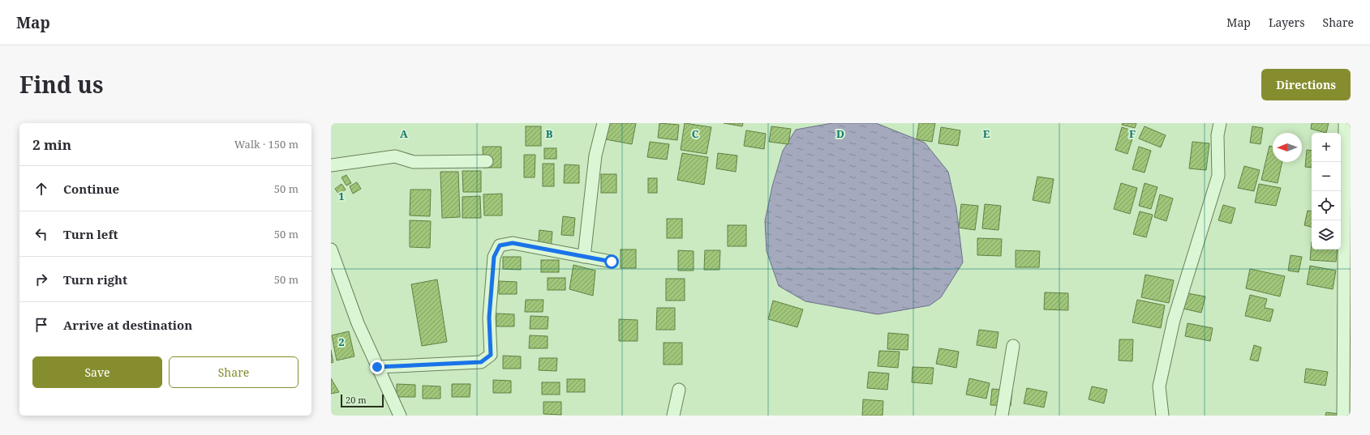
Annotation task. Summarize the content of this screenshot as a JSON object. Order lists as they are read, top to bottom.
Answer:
{
  "scale_bar": "20 m",
  "north": "left",
  "page": {
    "header": "Map",
    "nav": ["Map", "Layers", "Share"],
    "title": "Find us",
    "buttons": [
      "Directions",
      ["Save", "Share"]
    ],
    "heading": ["2 min", "Walk · 150 m"],
    "map_buttons": ["+", "−"],
    "list": [
      ["Continue", "50 m"],
      ["Turn left", "50 m"],
      ["Turn right", "50 m"],
      "Arrive at destination"
    ],
    "scale": "20 m"
  },
  "grid": {
    "columns": [
      "A",
      "B",
      "C",
      "D",
      "E",
      "F"
    ],
    "rows": ["1", "2"]
  }
}
